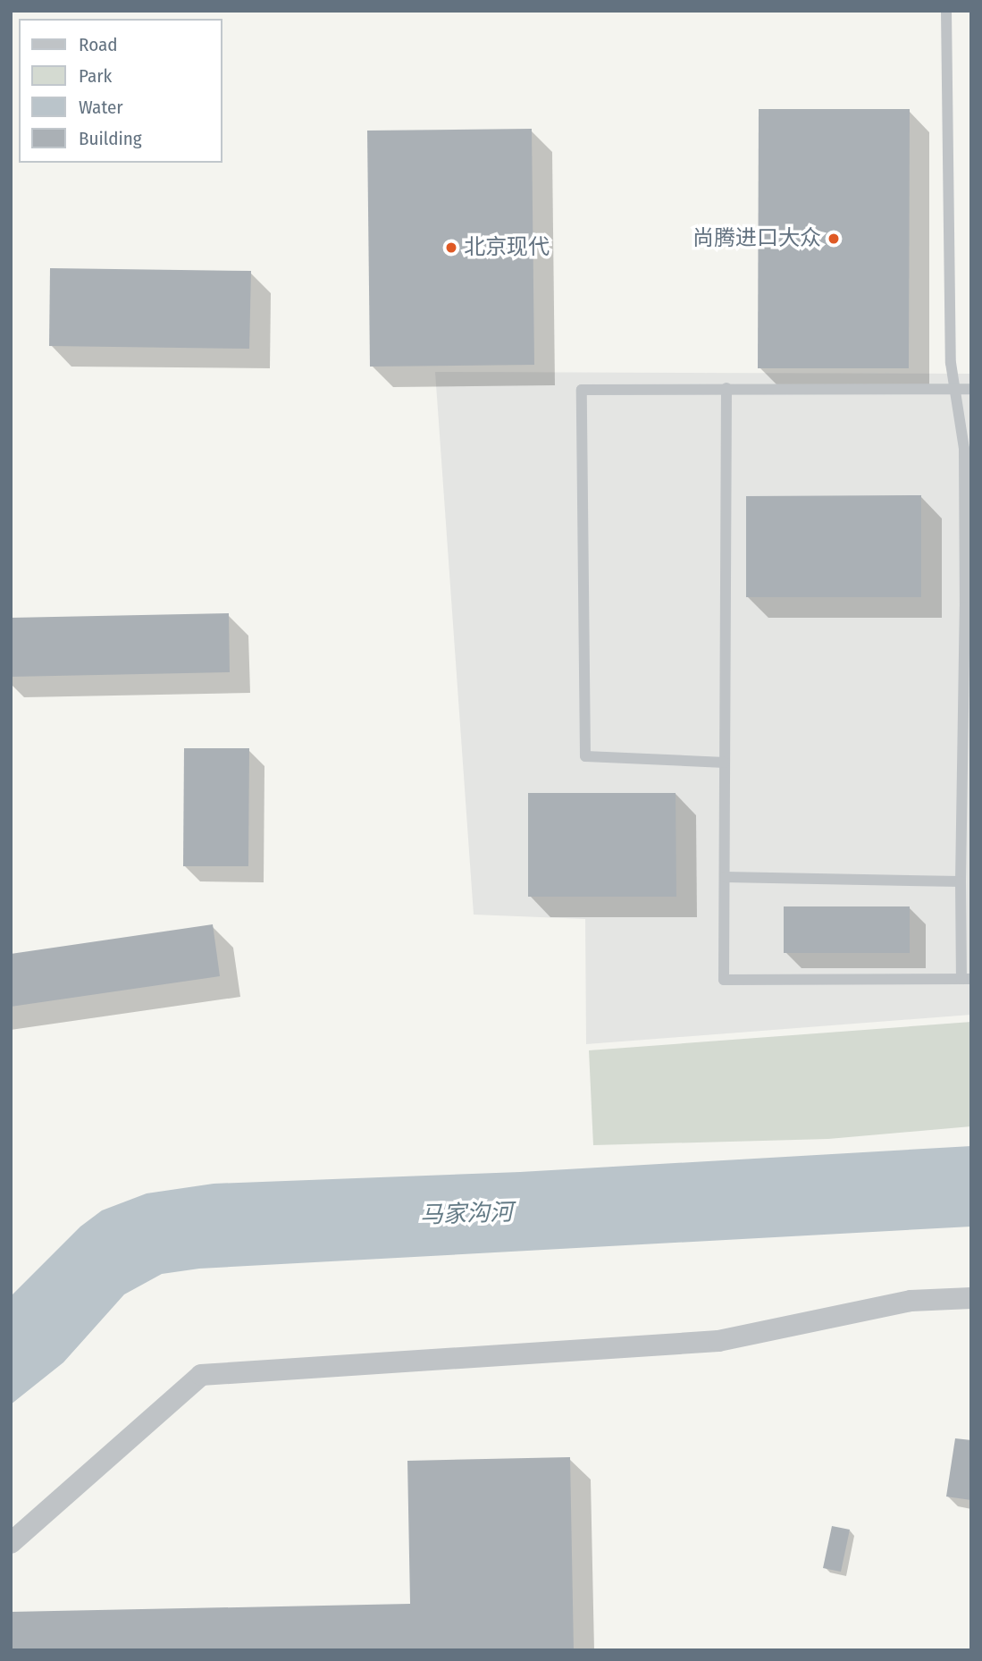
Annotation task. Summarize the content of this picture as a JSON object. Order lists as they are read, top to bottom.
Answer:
{
  "water": ["马家沟河"],
  "places": ["尚腾进口大众", "北京现代"],
  "legend": [
    "Road",
    "Park",
    "Water",
    "Building"
  ]
}
